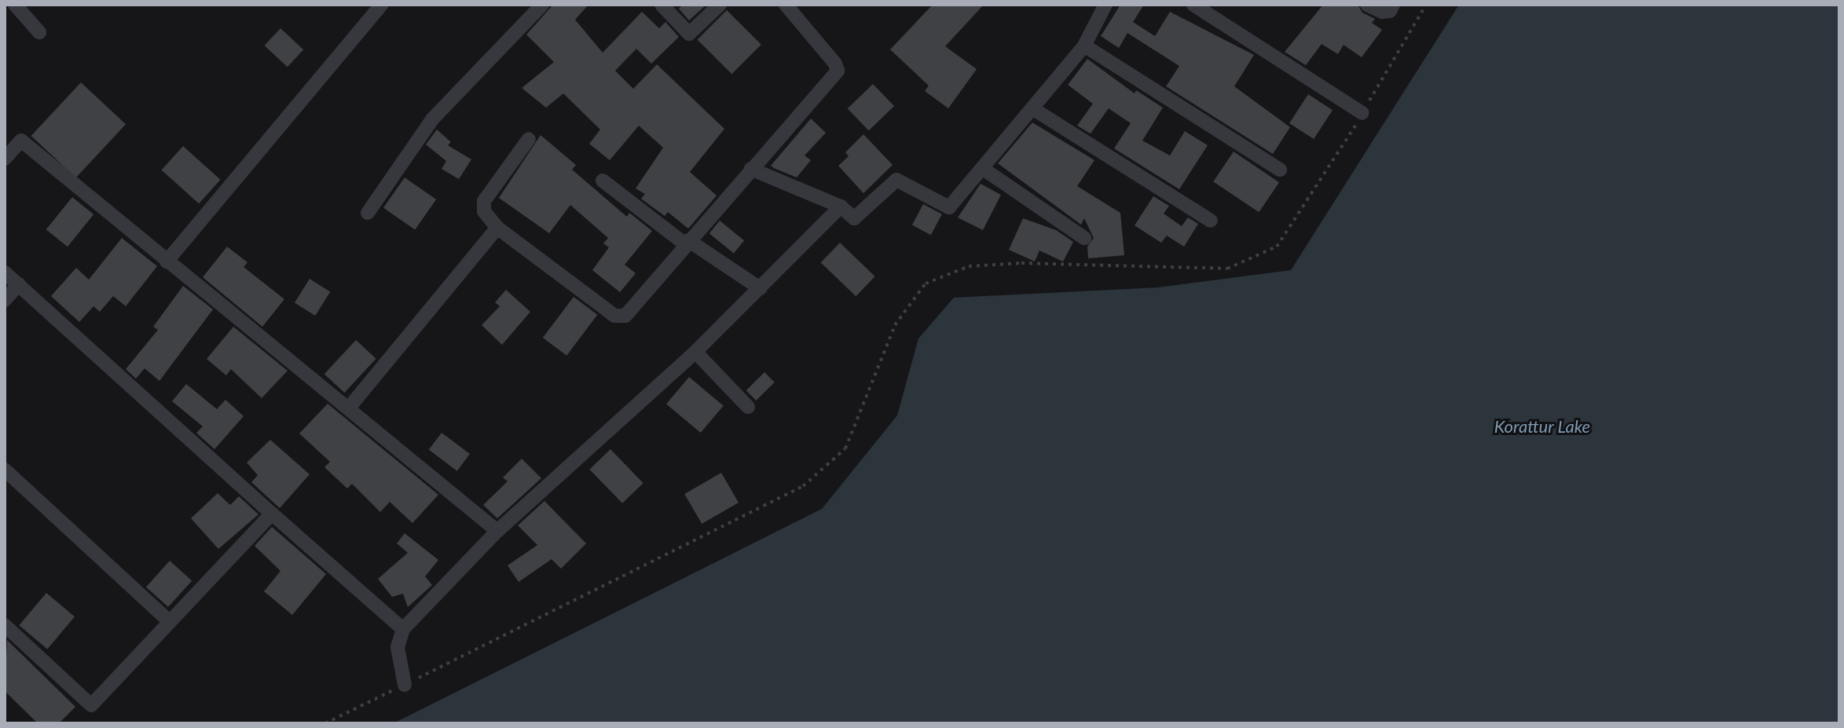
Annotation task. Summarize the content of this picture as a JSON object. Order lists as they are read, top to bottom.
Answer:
{
  "water": ["Korattur Lake"]
}
